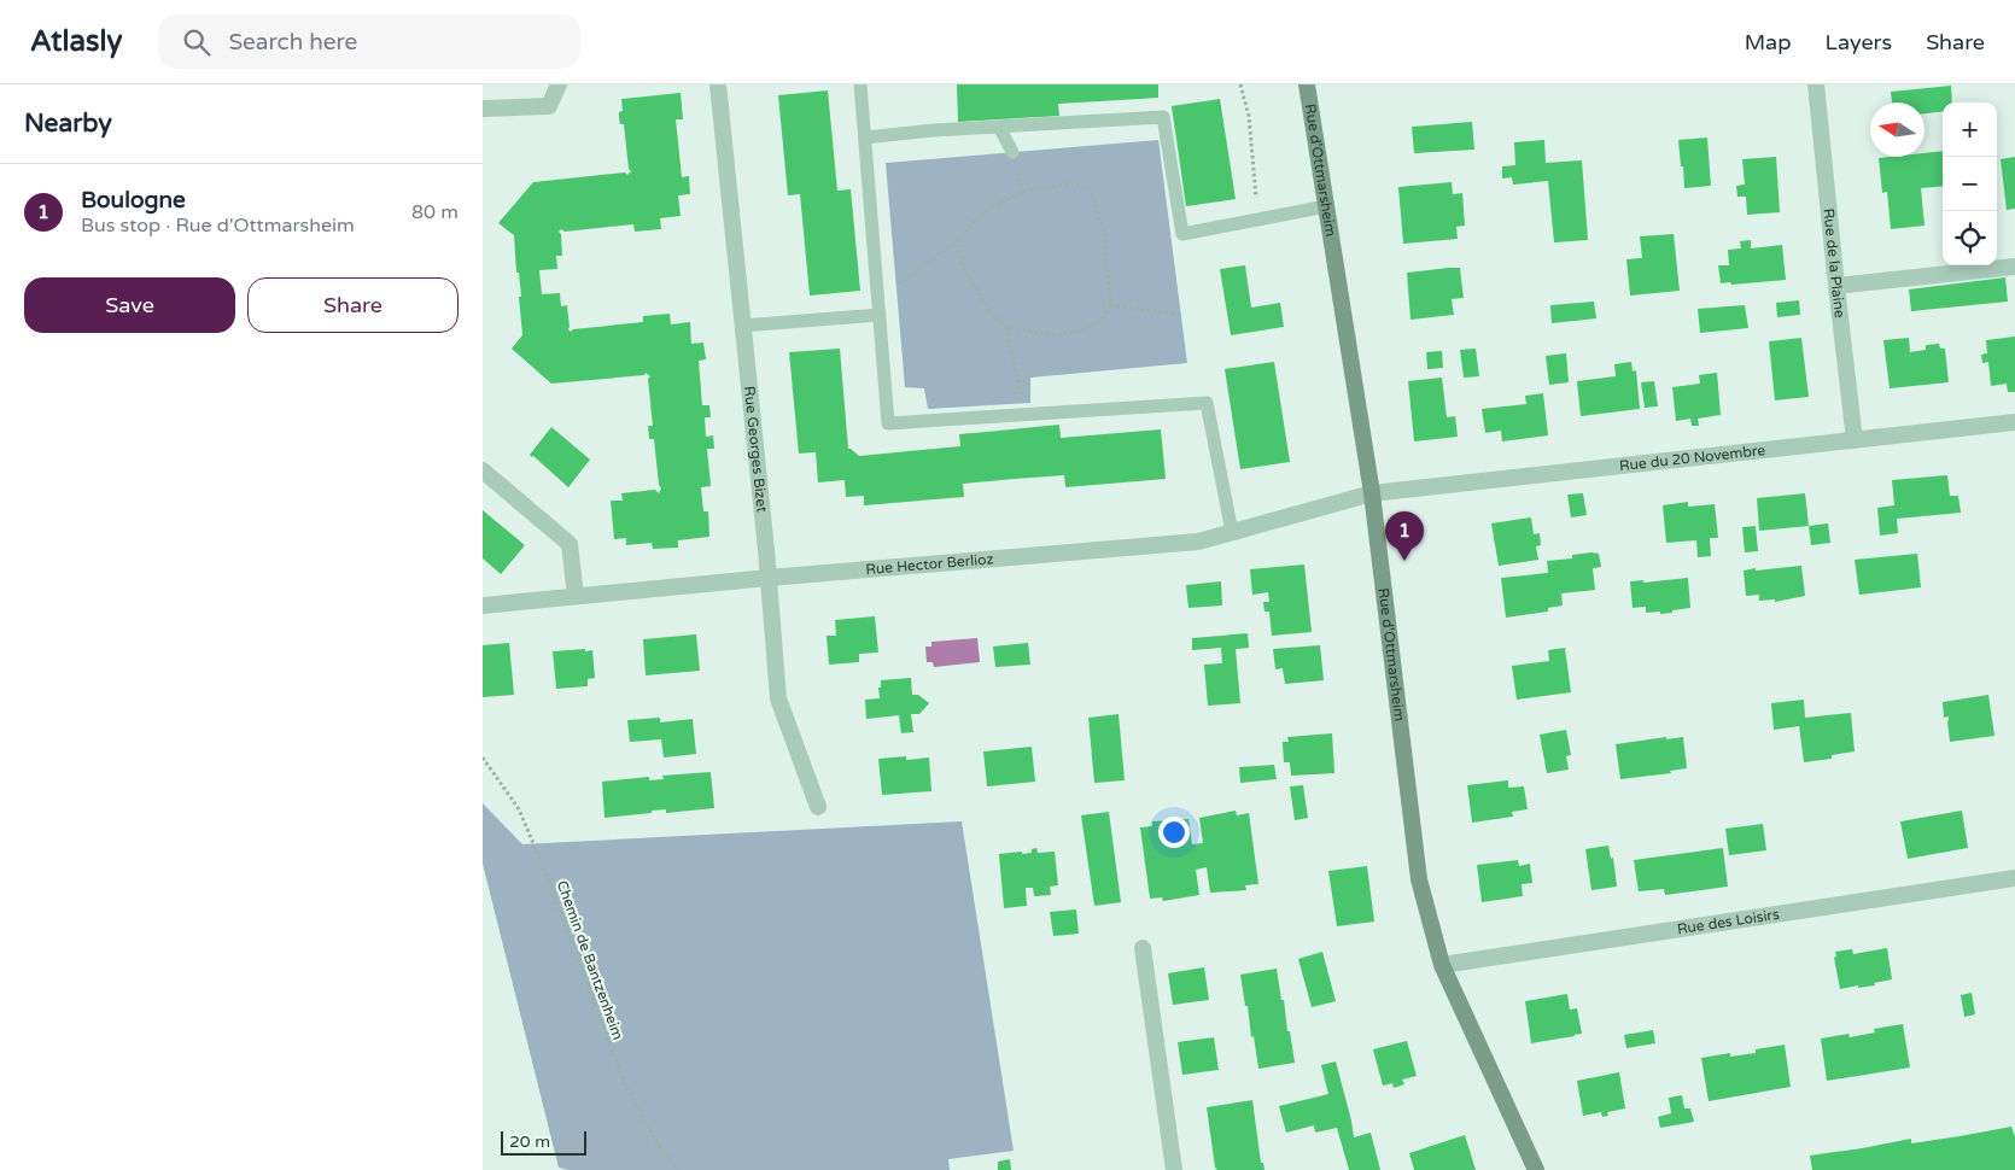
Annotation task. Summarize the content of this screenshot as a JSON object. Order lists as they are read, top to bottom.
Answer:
{
  "streets": {
    "main road": ["Rue d'Ottmarsheim"],
    "street": [
      "Rue de la Plaine",
      "Rue Georges Bizet",
      "Rue du 20 Novembre",
      "Rue Hector Berlioz",
      "Rue des Loisirs"
    ],
    "path": ["Chemin de Bantzenheim"]
  },
  "crossings": [
    ["Rue d'Ottmarsheim", "Rue du 20 Novembre"],
    ["Rue d'Ottmarsheim", "Rue Hector Berlioz"],
    ["Rue d'Ottmarsheim", "Rue des Loisirs"],
    ["Rue de la Plaine", "Rue du 20 Novembre"],
    ["Rue Georges Bizet", "Rue Hector Berlioz"],
    ["Rue du 20 Novembre", "Rue Hector Berlioz"]
  ],
  "scale_bar": "20 m",
  "north": "left",
  "page": {
    "header": "Atlasly",
    "search": "Search here",
    "nav": ["Map", "Layers", "Share"],
    "heading": "Nearby",
    "map_buttons": ["+", "−"],
    "list": [
      {
        "mark": "1",
        "name": "Boulogne",
        "note": "Bus stop · Rue d'Ottmarsheim",
        "value": "80 m"
      }
    ],
    "buttons": ["Save", "Share"],
    "pins": "1",
    "scale": "20 m"
  }
}
